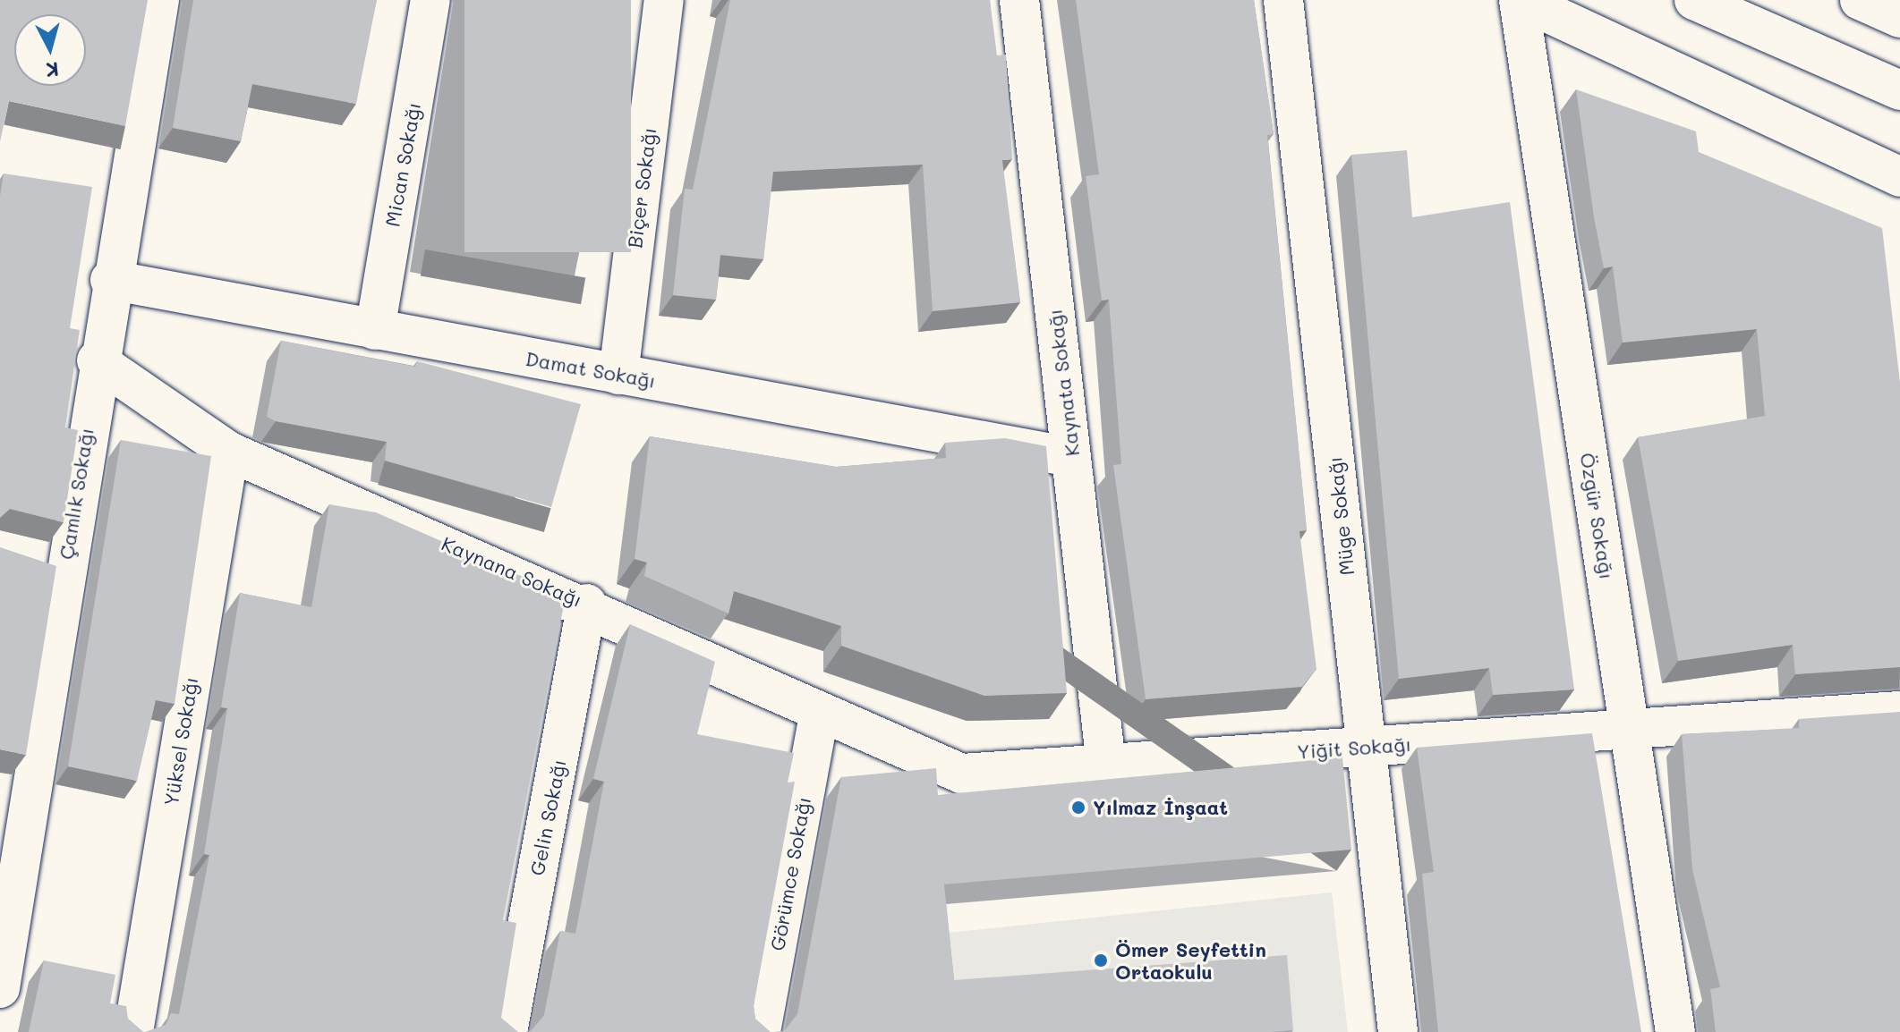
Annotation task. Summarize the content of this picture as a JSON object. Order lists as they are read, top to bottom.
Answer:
{
  "streets": {
    "main road": [
      "Mican Sokağı",
      "Biçer Sokağı",
      "Damat Sokağı",
      "Kaynata Sokağı",
      "Çamlık Sokağı",
      "Müge Sokağı",
      "Özgür Sokağı",
      "Kaynana Sokağı",
      "Yüksel Sokağı",
      "Yiğit Sokağı",
      "Gelin Sokağı",
      "Görümce Sokağı"
    ]
  },
  "crossings": [
    ["Mican Sokağı", "Damat Sokağı"],
    ["Biçer Sokağı", "Damat Sokağı"],
    ["Damat Sokağı", "Kaynata Sokağı"],
    ["Damat Sokağı", "Çamlık Sokağı"],
    ["Kaynata Sokağı", "Yiğit Sokağı"],
    ["Çamlık Sokağı", "Kaynana Sokağı"],
    ["Müge Sokağı", "Yiğit Sokağı"],
    ["Özgür Sokağı", "Yiğit Sokağı"],
    ["Kaynana Sokağı", "Yüksel Sokağı"],
    ["Kaynana Sokağı", "Yiğit Sokağı"],
    ["Kaynana Sokağı", "Gelin Sokağı"],
    ["Kaynana Sokağı", "Görümce Sokağı"],
    ["Yiğit Sokağı", "Görümce Sokağı"]
  ],
  "places": ["Yılmaz İnşaat", "Ömer Seyfettin Ortaokulu"],
  "north": "bottom"
}
